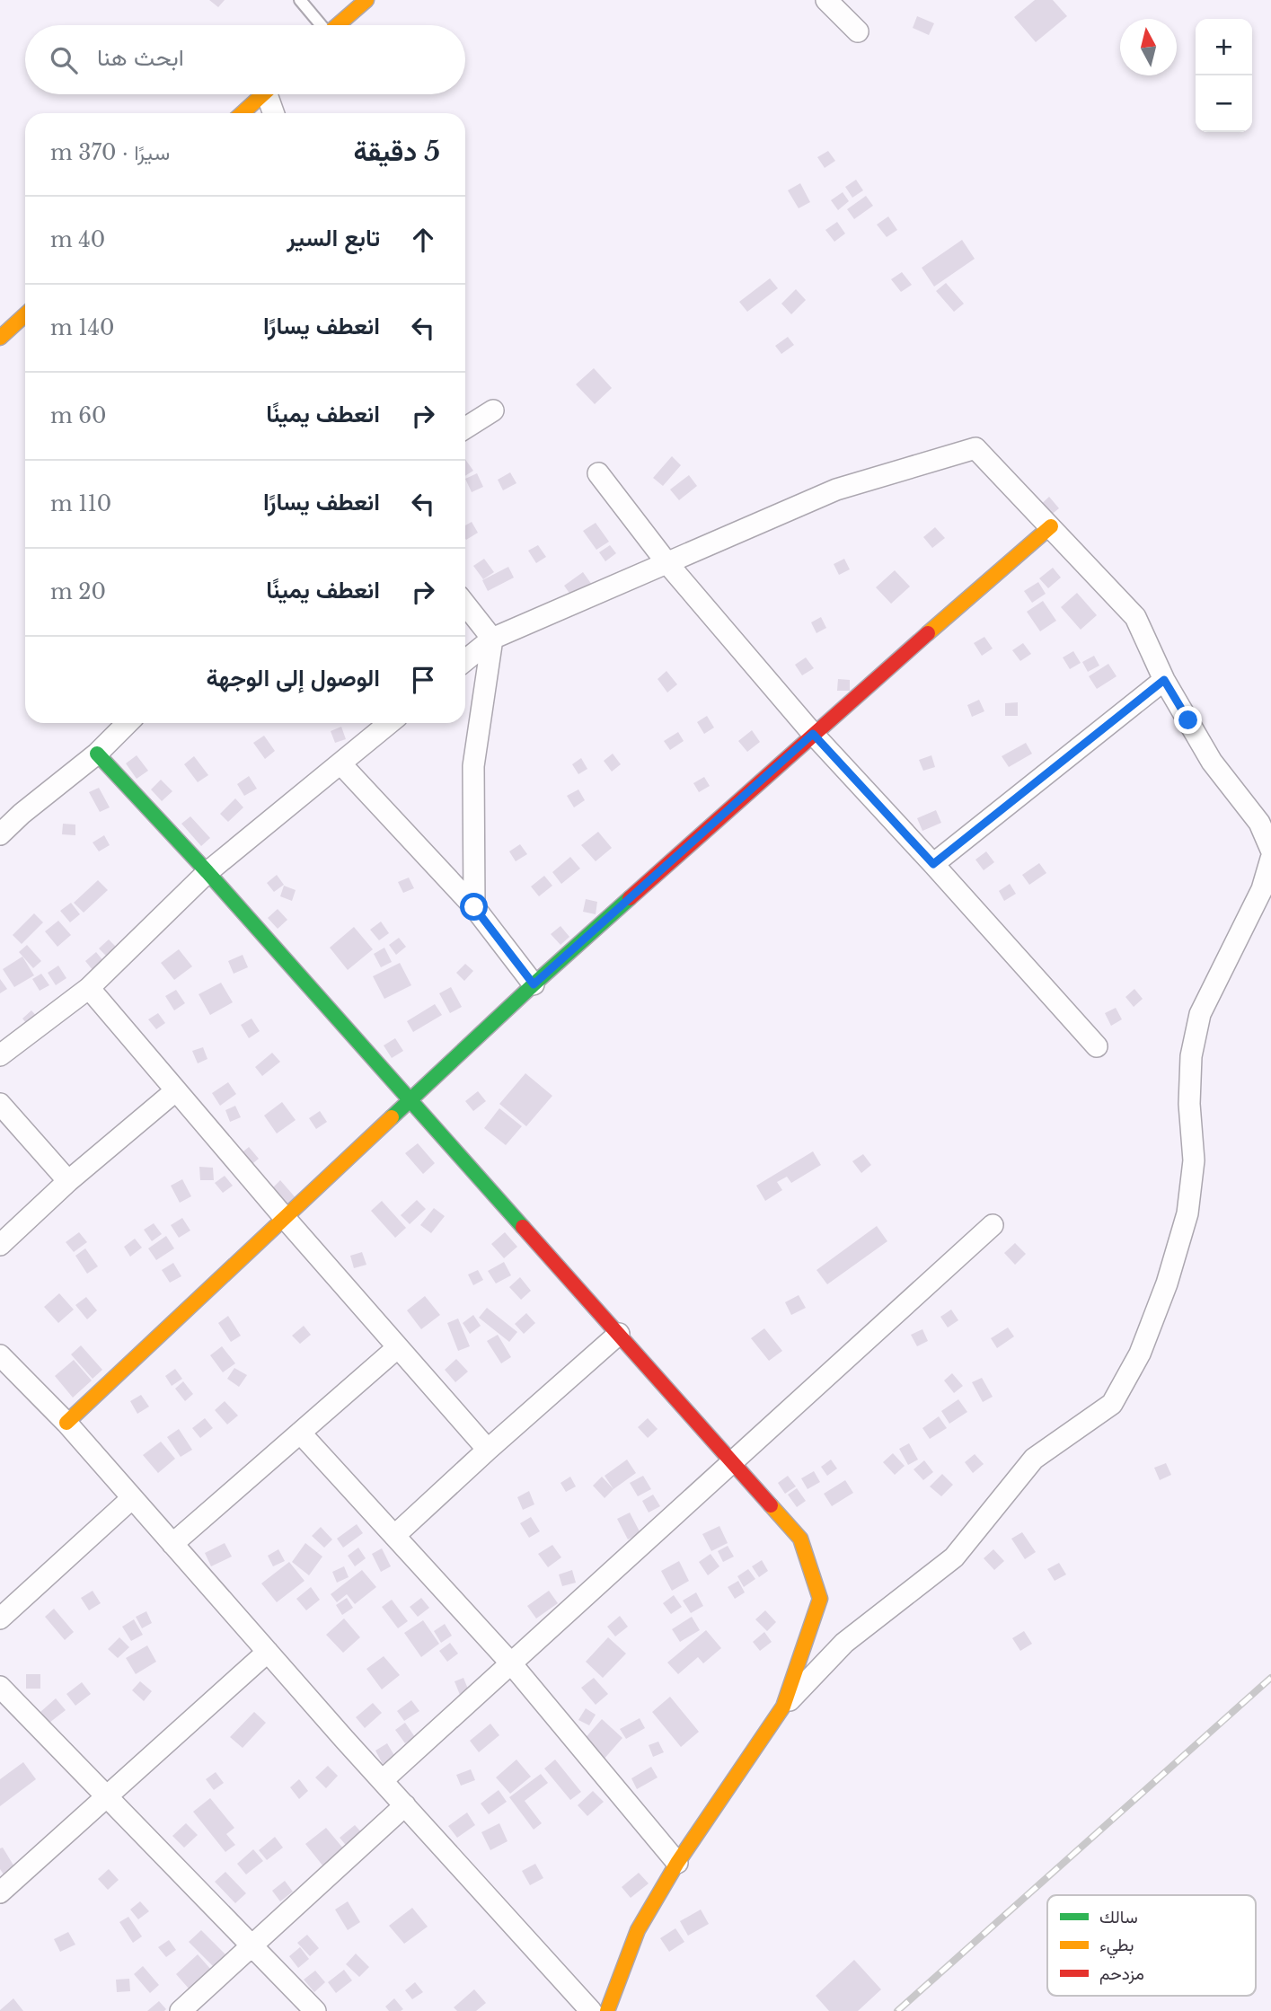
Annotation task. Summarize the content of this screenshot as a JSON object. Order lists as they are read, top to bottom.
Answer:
{
  "legend": ["سالك", "بطيء", "مزدحم"],
  "north": "top",
  "page": {
    "map_buttons": ["+", "−"],
    "search": "ابحث هنا",
    "heading": ["5 دقيقة", "سيرًا · 370 m"],
    "list": [
      ["تابع السير", "40 m"],
      ["انعطف يسارًا", "140 m"],
      ["انعطف يمينًا", "60 m"],
      ["انعطف يسارًا", "110 m"],
      ["انعطف يمينًا", "20 m"],
      "الوصول إلى الوجهة"
    ]
  }
}
